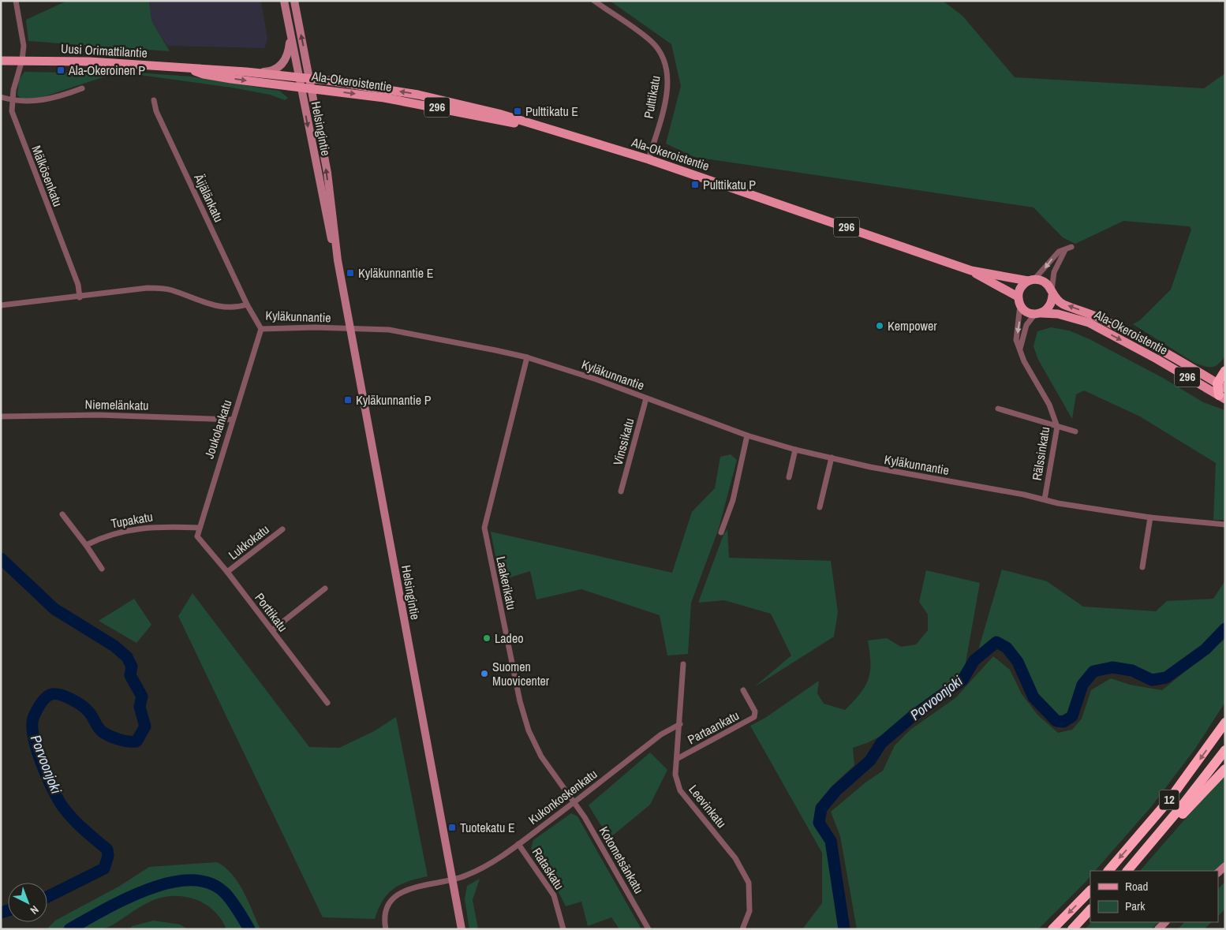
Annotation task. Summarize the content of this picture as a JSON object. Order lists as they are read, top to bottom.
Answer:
{
  "streets": {
    "highway": ["12"],
    "main road": [
      "Uusi Orimattilantie",
      "Ala-Okeroistentie",
      "296",
      "Helsingintie"
    ],
    "street": [
      "Pulttikatu",
      "Mälkösenkatu",
      "Äijälänkatu",
      "Kyläkunnantie",
      "Niemelänkatu",
      "Joukolankatu",
      "Vinssikatu",
      "Rälssinkatu",
      "Tupakatu",
      "Lukkokatu",
      "Laakerikatu",
      "Porttikatu",
      "Partaankatu",
      "Kukonkoskenkatu",
      "Leevinkatu",
      "Kotometsänkatu",
      "Rataskatu"
    ]
  },
  "crossings": [
    ["Uusi Orimattilantie", "Ala-Okeroistentie"],
    ["Uusi Orimattilantie", "Helsingintie"],
    ["Uusi Orimattilantie", "Mälkösenkatu"],
    ["Ala-Okeroistentie", "Pulttikatu"],
    ["Ala-Okeroistentie", "Helsingintie"],
    ["Ala-Okeroistentie", "Rälssinkatu"],
    ["Helsingintie", "Kyläkunnantie"],
    ["Helsingintie", "Kukonkoskenkatu"],
    ["Äijälänkatu", "Kyläkunnantie"],
    ["Kyläkunnantie", "Joukolankatu"],
    ["Kyläkunnantie", "Vinssikatu"],
    ["Kyläkunnantie", "Rälssinkatu"],
    ["Kyläkunnantie", "Laakerikatu"],
    ["Niemelänkatu", "Joukolankatu"],
    ["Joukolankatu", "Tupakatu"],
    ["Joukolankatu", "Porttikatu"],
    ["Lukkokatu", "Porttikatu"],
    ["Laakerikatu", "Kukonkoskenkatu"],
    ["Laakerikatu", "Kotometsänkatu"],
    ["Partaankatu", "Leevinkatu"],
    ["Kukonkoskenkatu", "Leevinkatu"],
    ["Kukonkoskenkatu", "Kotometsänkatu"],
    ["Kukonkoskenkatu", "Rataskatu"]
  ],
  "water": ["Porvoonjoki"],
  "places": {
    "transit": [
      "Ala-Okeroinen P",
      "Pulttikatu E",
      "Pulttikatu P",
      "Kyläkunnantie E",
      "Kyläkunnantie P",
      "Tuotekatu E"
    ],
    "other": ["Kempower", "Ladeo", "Suomen Muovicenter"]
  },
  "legend": ["Road", "Park"],
  "north": "bottom right"
}
